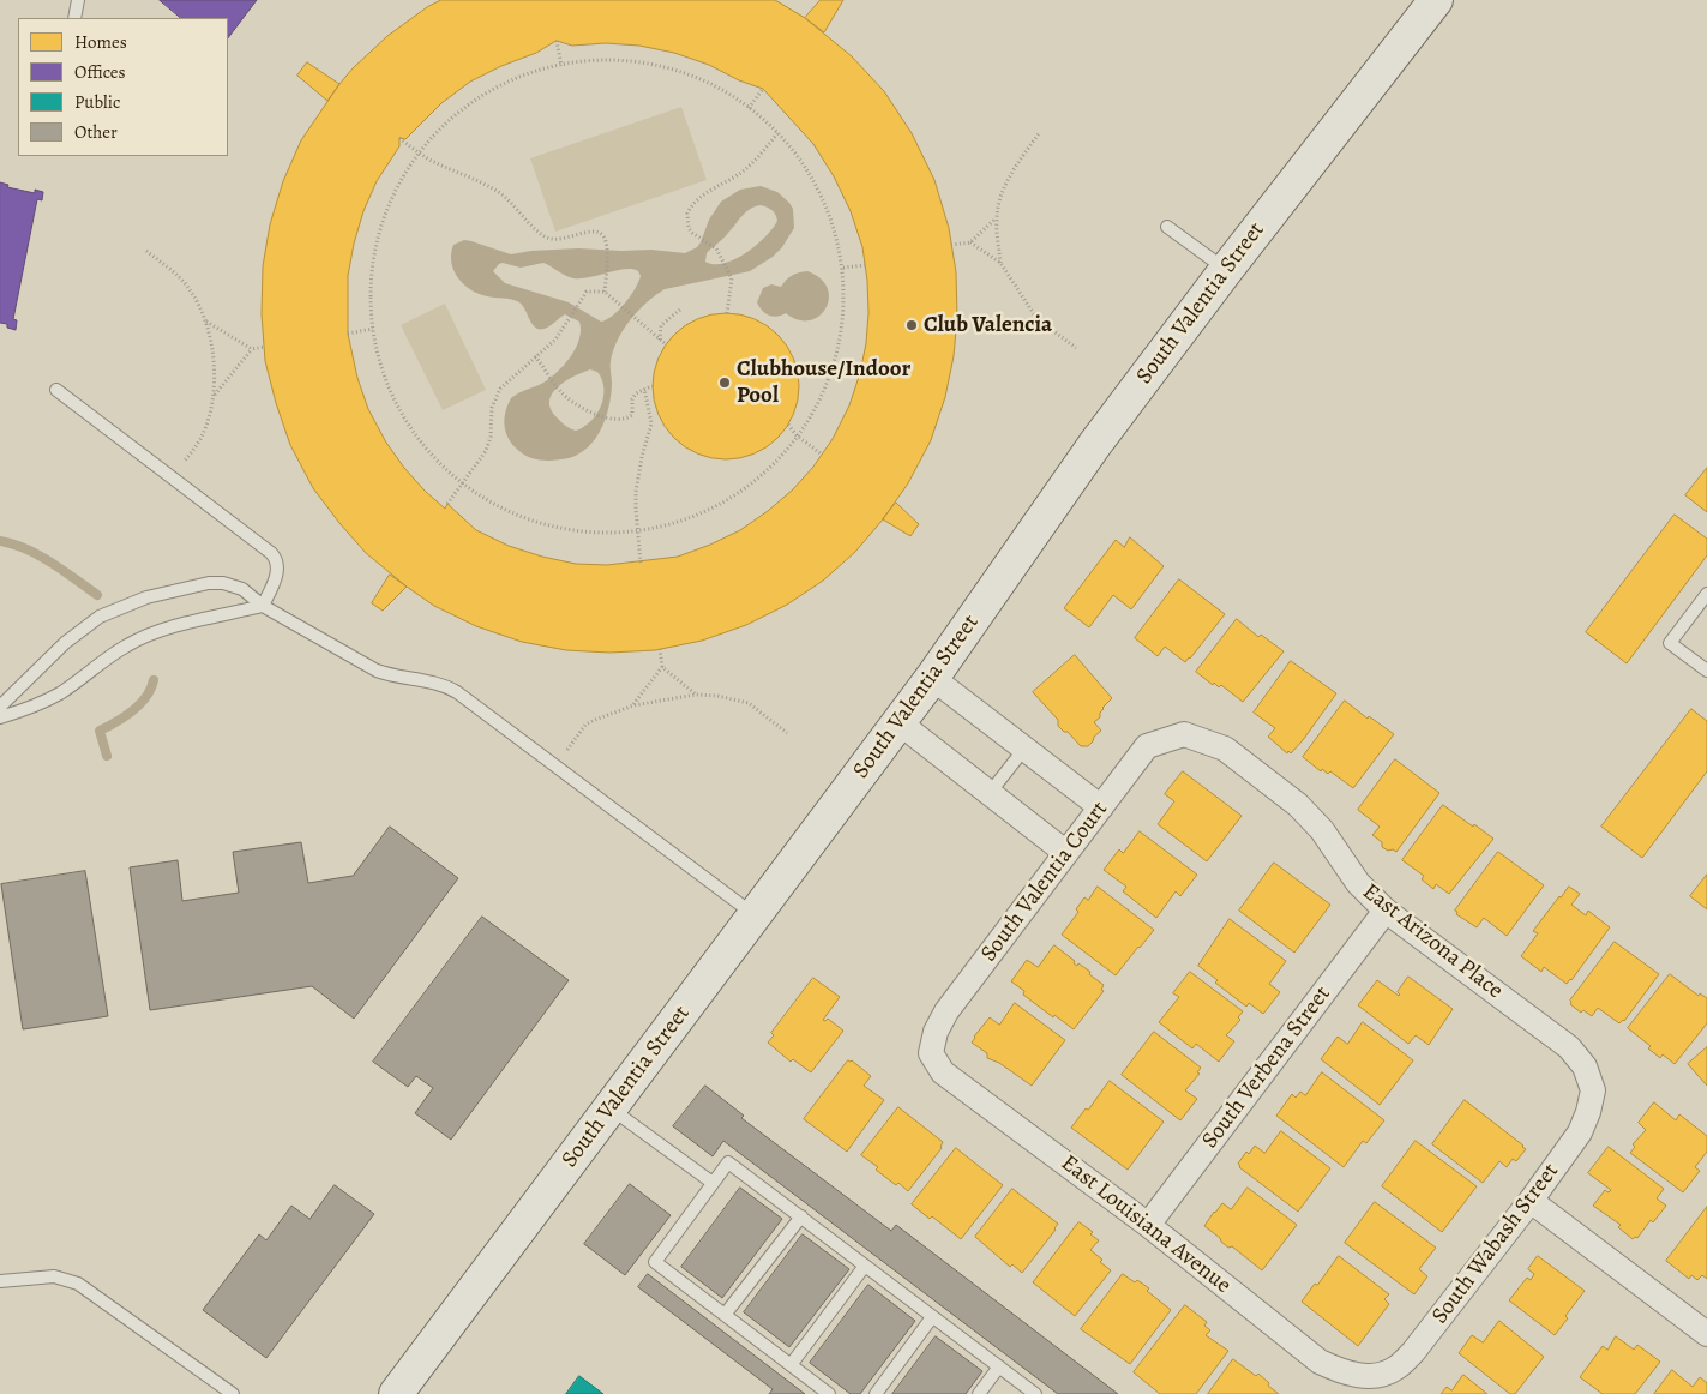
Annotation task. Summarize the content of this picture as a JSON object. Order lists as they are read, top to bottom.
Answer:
{
  "streets": {
    "street": [
      "South Valentia Street",
      "South Valentia Court",
      "East Arizona Place",
      "South Verbena Street",
      "East Louisiana Avenue",
      "South Wabash Street"
    ]
  },
  "crossings": [
    ["South Valentia Court", "East Arizona Place"],
    ["South Valentia Court", "East Louisiana Avenue"],
    ["East Arizona Place", "South Verbena Street"],
    ["East Arizona Place", "South Wabash Street"],
    ["South Verbena Street", "East Louisiana Avenue"],
    ["East Louisiana Avenue", "South Wabash Street"]
  ],
  "places": ["Club Valencia", "Clubhouse/Indoor Pool"],
  "legend": [
    "Homes",
    "Offices",
    "Public",
    "Other"
  ]
}
